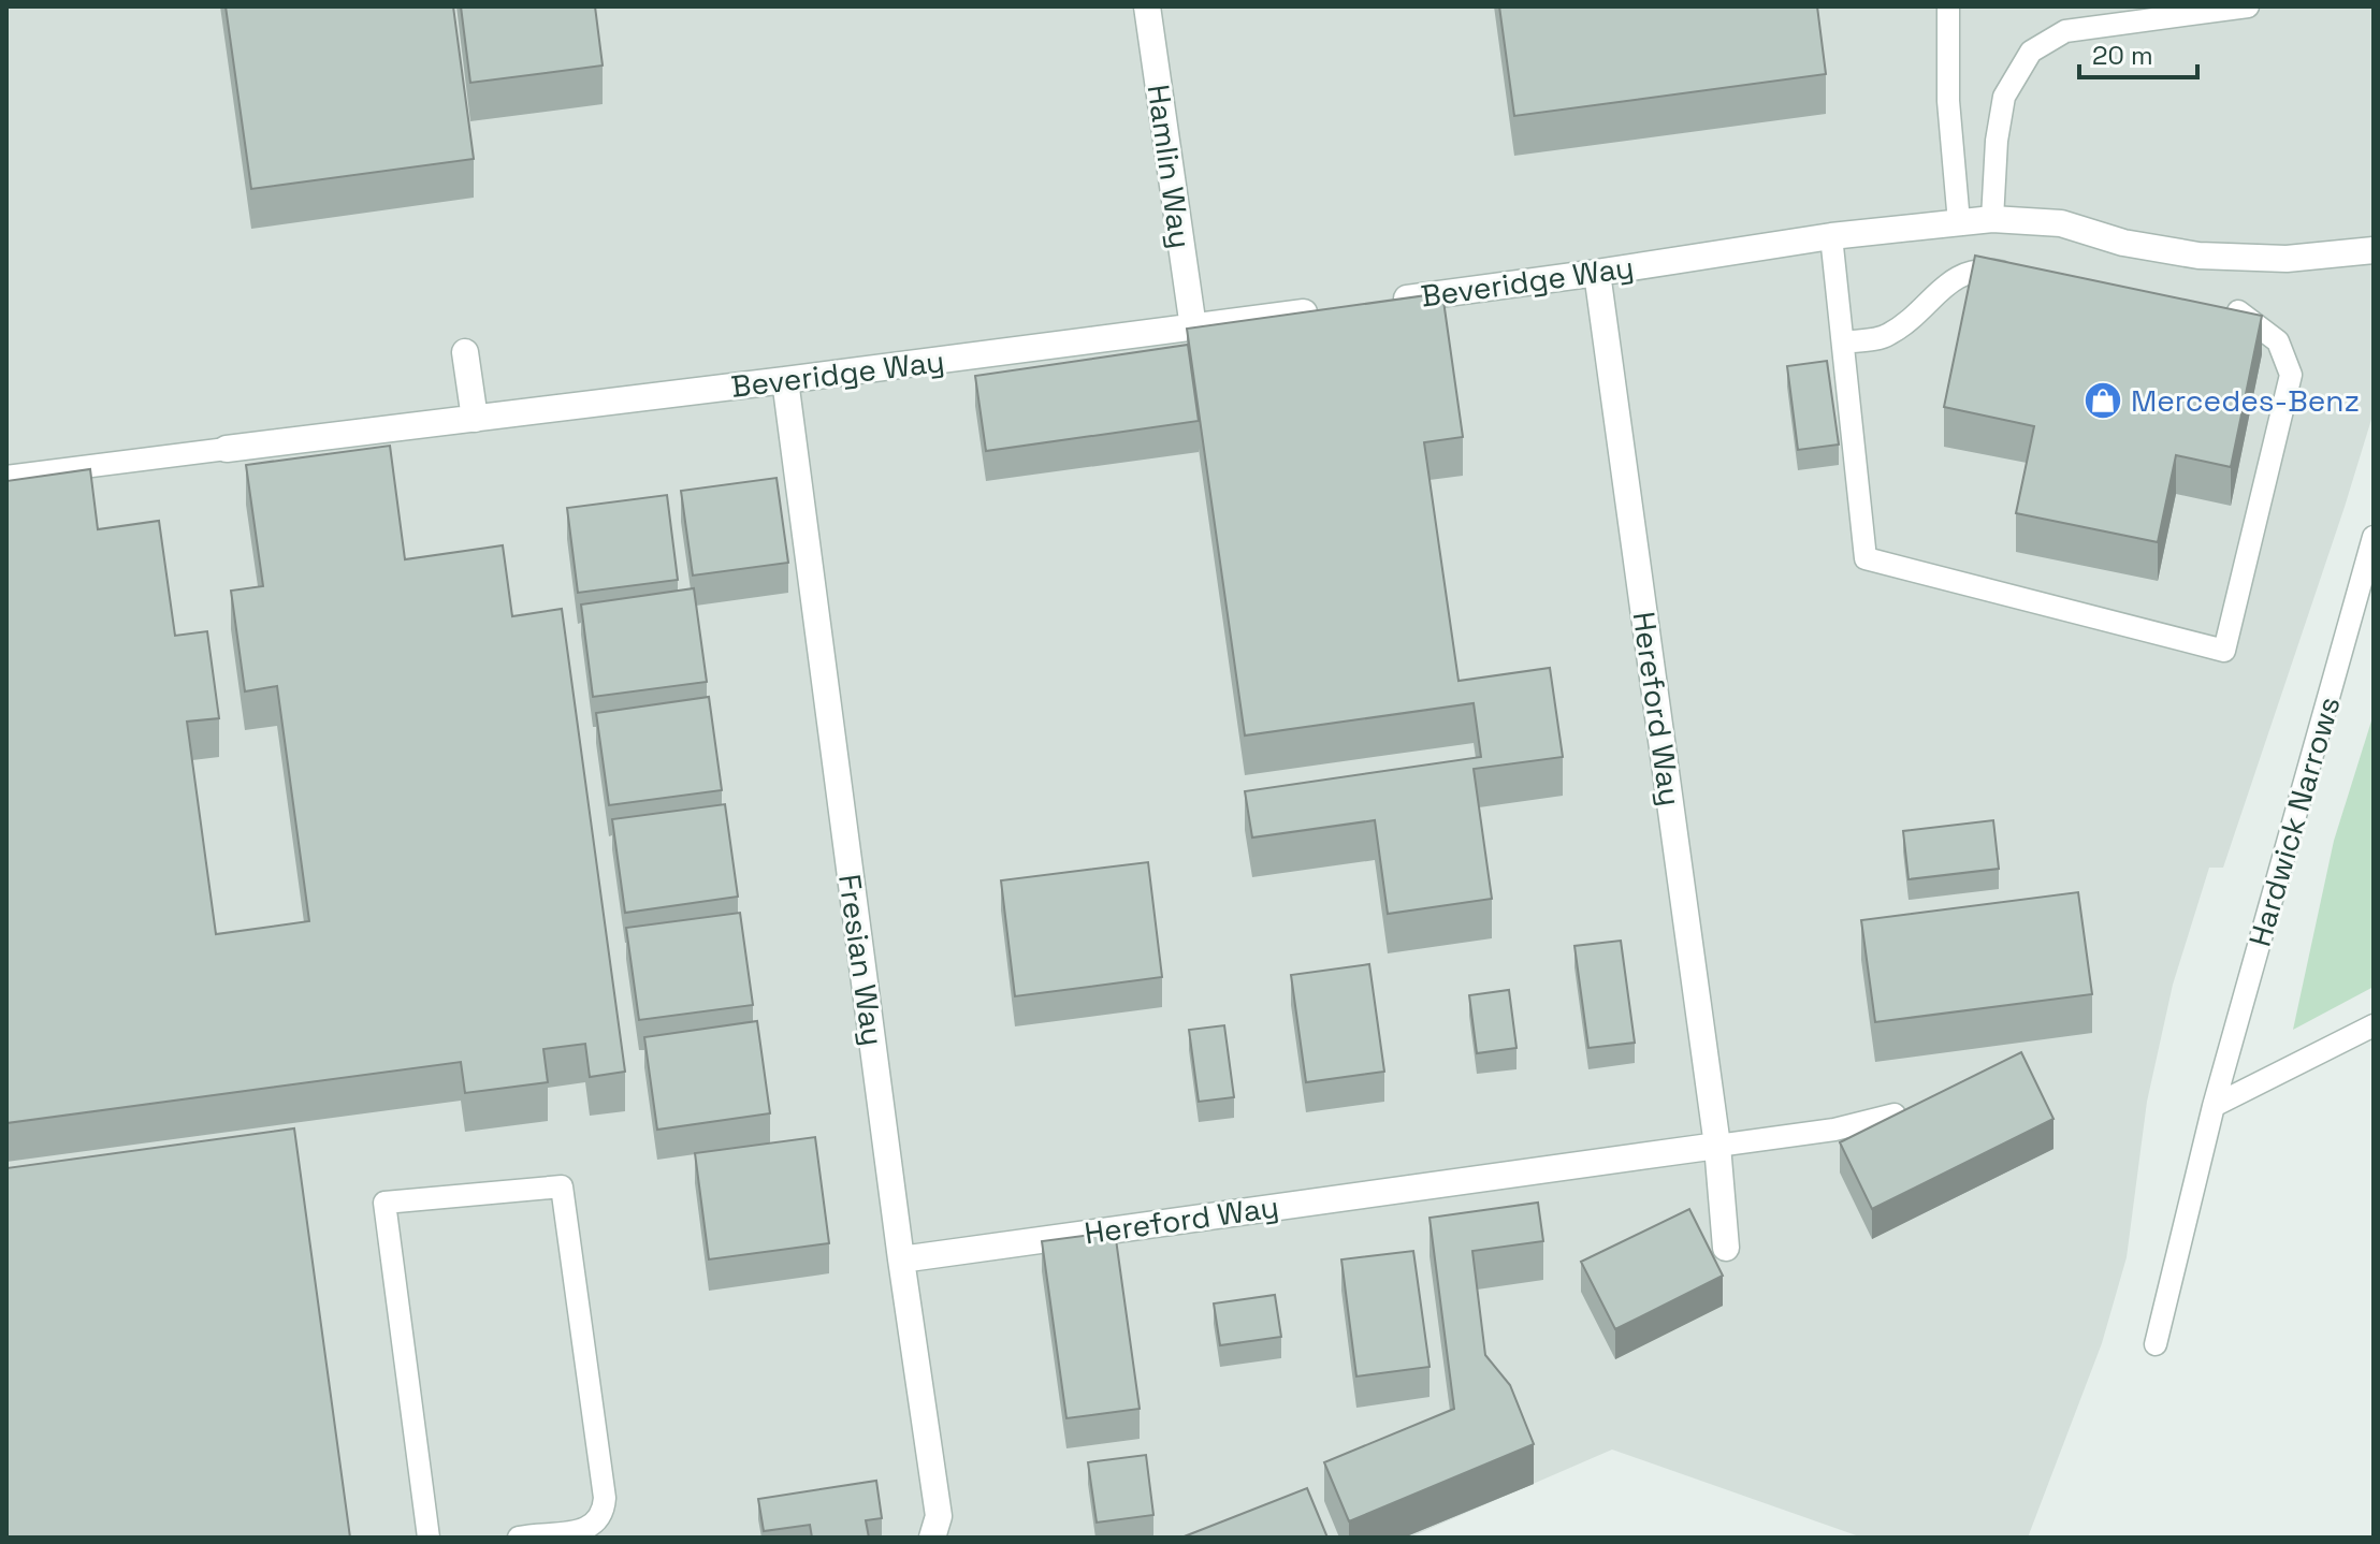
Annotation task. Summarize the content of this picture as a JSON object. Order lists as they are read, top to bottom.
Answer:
{
  "streets": {
    "street": [
      "Hamlin Way",
      "Beveridge Way",
      "Hereford Way",
      "Fresian Way"
    ],
    "lane": ["Hardwick Narrows"]
  },
  "crossings": [
    ["Hamlin Way", "Beveridge Way"],
    ["Beveridge Way", "Hereford Way"],
    ["Beveridge Way", "Fresian Way"],
    ["Hereford Way", "Fresian Way"]
  ],
  "places": {
    "shop": ["Mercedes-Benz"]
  },
  "scale_bar": "20 m"
}
